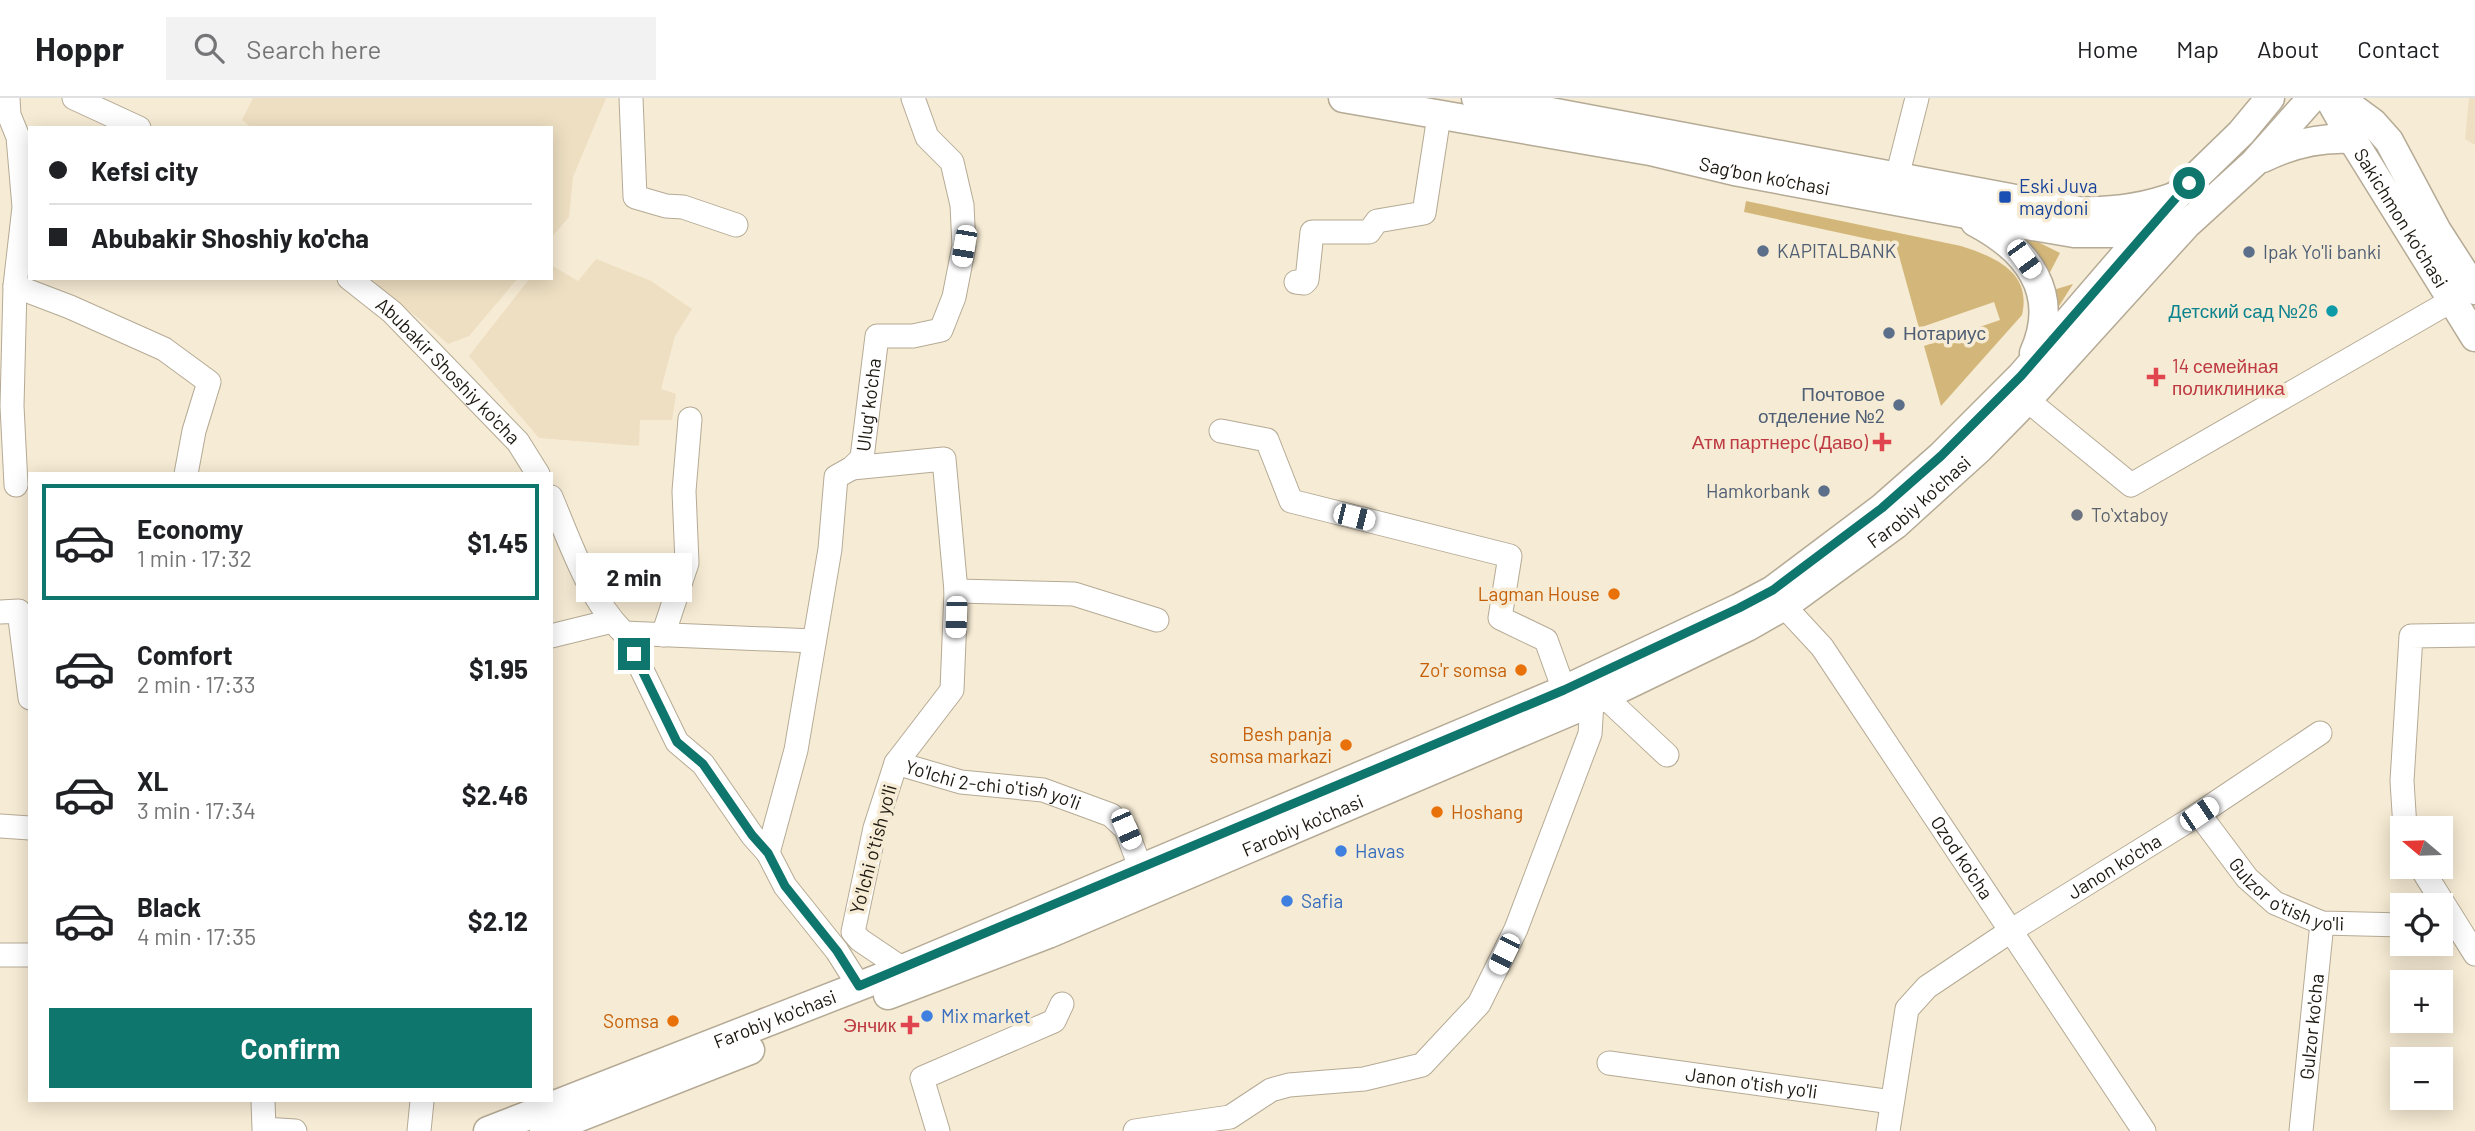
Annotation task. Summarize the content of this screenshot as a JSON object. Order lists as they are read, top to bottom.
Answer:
{
  "streets": {
    "main road": ["Sag’bon ko’chasi", "Sakichmon ko'chasi", "Farobiy ko'chasi"],
    "street": [
      "Abubakir Shoshiy ko'cha",
      "Ulug' ko'cha",
      "Yo'lchi 2-chi o'tish yo'li",
      "Yo'lchi o'tish yo'li",
      "Ozod ko'cha",
      "Janon ko'cha",
      "Gulzor o'tish yo'li",
      "Gulzor ko'cha",
      "Janon o'tish yo'li"
    ]
  },
  "crossings": [
    ["Sag’bon ko’chasi", "Farobiy ko'chasi"],
    ["Ulug' ko'cha", "Yo'lchi o'tish yo'li"],
    ["Farobiy ko'chasi", "Yo'lchi 2-chi o'tish yo'li"],
    ["Farobiy ko'chasi", "Yo'lchi o'tish yo'li"],
    ["Farobiy ko'chasi", "Ozod ko'cha"],
    ["Yo'lchi 2-chi o'tish yo'li", "Yo'lchi o'tish yo'li"],
    ["Ozod ko'cha", "Janon ko'cha"],
    ["Janon ko'cha", "Gulzor o'tish yo'li"],
    ["Janon ko'cha", "Janon o'tish yo'li"],
    ["Gulzor o'tish yo'li", "Gulzor ko'cha"]
  ],
  "places": {
    "transit": ["Eski Juva maydoni"],
    "other": [
      "KAPITALBANK",
      "Ipak Yo'li banki",
      "Детский сад №26",
      "Нотариус",
      "Почтовое отделение №2",
      "Hamkorbank",
      "Toʻxtaboy",
      "Lagman House",
      "Zo'r somsa",
      "Besh panja somsa markazi",
      "Hoshang",
      "Havas",
      "Safia",
      "Mix market",
      "Somsa"
    ],
    "health": ["14 семейная поликлиника", "Атм партнерс (Даво)", "Энчик"]
  },
  "north": "left",
  "page": {
    "header": "Hoppr",
    "search": "Search here",
    "nav": [
      "Home",
      "Map",
      "About",
      "Contact"
    ],
    "banner": ["Kefsi city", "Abubakir Shoshiy ko'cha"],
    "list": [
      {
        "name": "Economy",
        "note": "1 min · 17:32",
        "value": "$1.45"
      },
      {
        "name": "Comfort",
        "note": "2 min · 17:33",
        "value": "$1.95"
      },
      {
        "name": "XL",
        "note": "3 min · 17:34",
        "value": "$2.46"
      },
      {
        "name": "Black",
        "note": "4 min · 17:35",
        "value": "$2.12"
      }
    ],
    "bubble": "2 min",
    "map_buttons": ["+", "−"],
    "buttons": "Confirm"
  }
}
